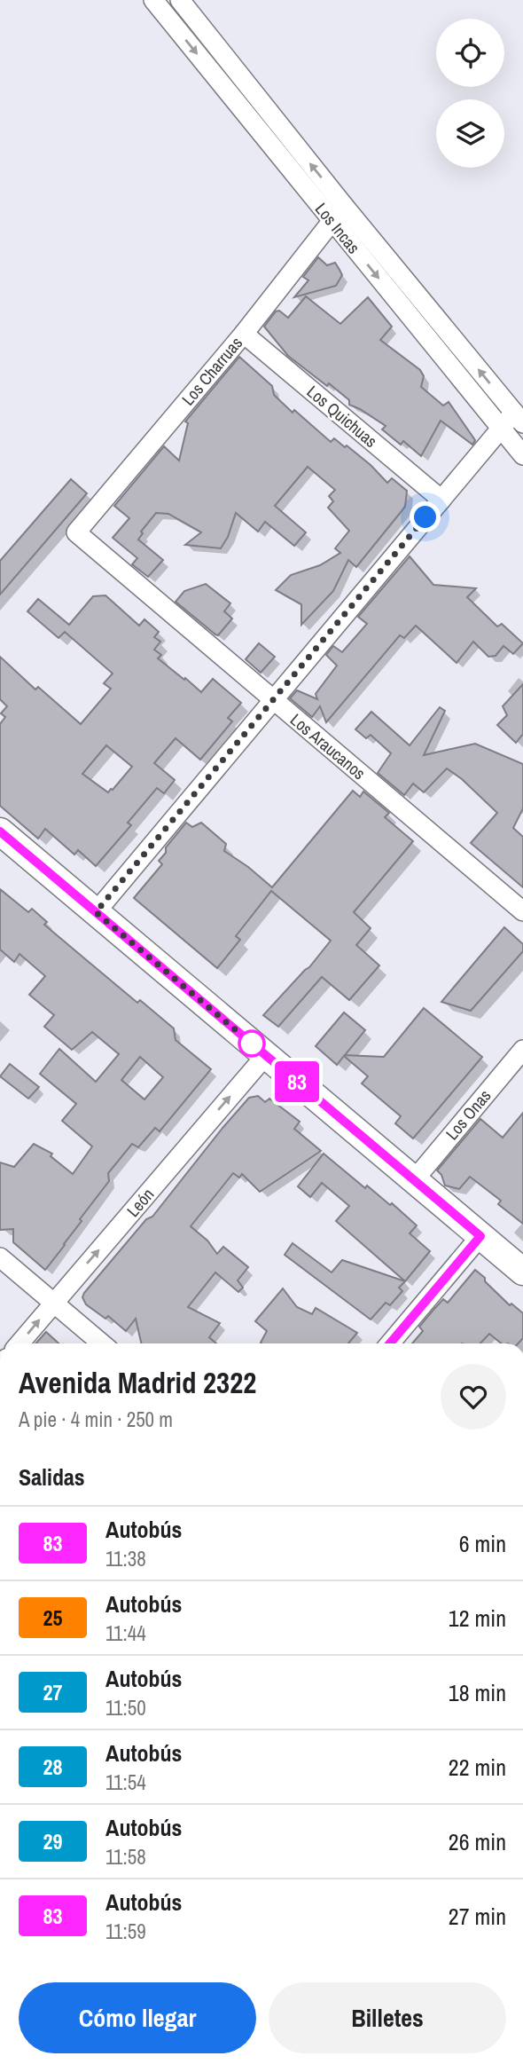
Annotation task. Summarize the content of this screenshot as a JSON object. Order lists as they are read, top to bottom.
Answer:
{
  "streets": {
    "street": [
      "Los Incas",
      "Los Charruas",
      "Los Quichuas",
      "Los Araucanos",
      "Los Onas",
      "León"
    ]
  },
  "crossings": [
    ["Los Incas", "Los Charruas"],
    ["Los Charruas", "Los Quichuas"],
    ["Los Charruas", "Los Araucanos"]
  ],
  "one_way": ["León"],
  "lines": ["bus line 83"],
  "page": {
    "on_map": "83",
    "heading": [
      ["Avenida Madrid 2322", "A pie · 4 min · 250 m"],
      "Salidas"
    ],
    "list": [
      {
        "mark": "83",
        "name": "Autobús",
        "note": "11:38",
        "value": "6 min"
      },
      {
        "mark": "25",
        "name": "Autobús",
        "note": "11:44",
        "value": "12 min"
      },
      {
        "mark": "27",
        "name": "Autobús",
        "note": "11:50",
        "value": "18 min"
      },
      {
        "mark": "28",
        "name": "Autobús",
        "note": "11:54",
        "value": "22 min"
      },
      {
        "mark": "29",
        "name": "Autobús",
        "note": "11:58",
        "value": "26 min"
      },
      {
        "mark": "83",
        "name": "Autobús",
        "note": "11:59",
        "value": "27 min"
      }
    ],
    "buttons": ["Cómo llegar", "Billetes"]
  }
}
